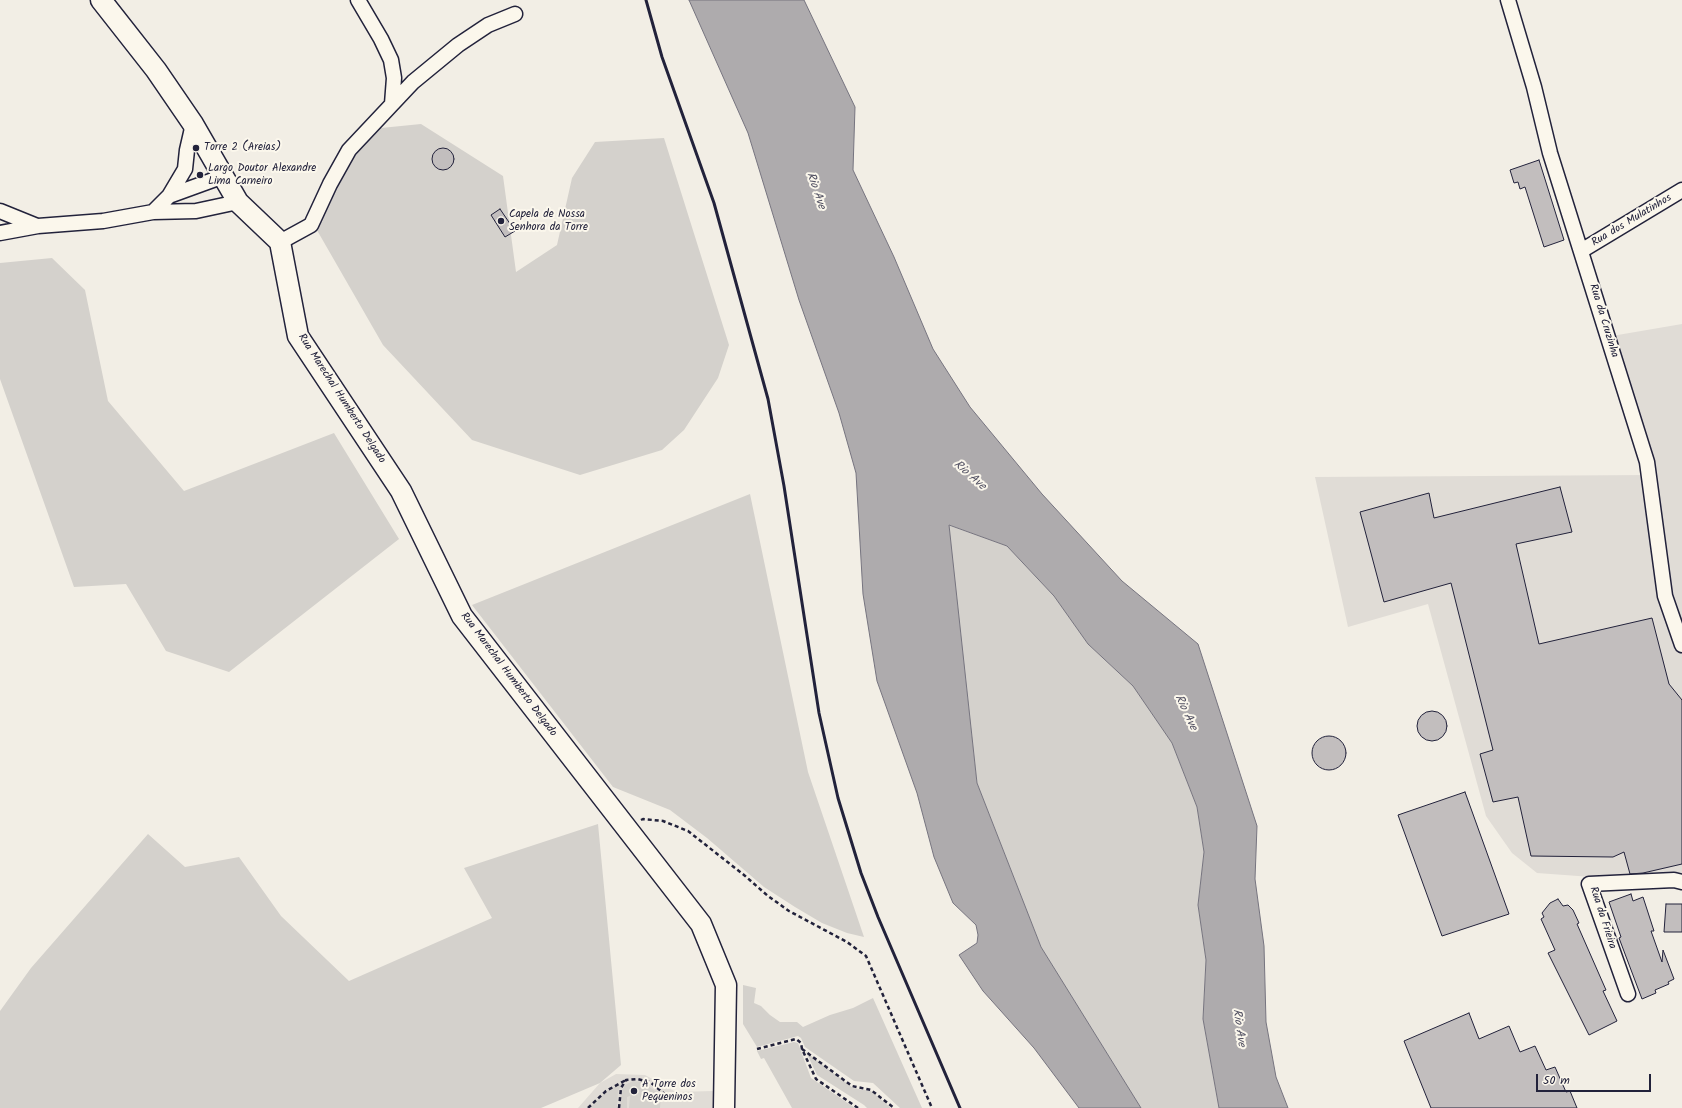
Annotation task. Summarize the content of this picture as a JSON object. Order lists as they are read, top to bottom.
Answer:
{
  "streets": {
    "street": [
      "Rua dos Mulatinhos",
      "Rua da Cruzinha",
      "Rua Marechal Humberto Delgado",
      "Rua da Frieira"
    ]
  },
  "crossings": [
    ["Rua dos Mulatinhos", "Rua da Cruzinha"]
  ],
  "water": ["Rio Ave"],
  "places": [
    "Torre 2 (Areias)",
    "Largo Doutor Alexandre Lima Carneiro",
    "Capela de Nossa Senhora da Torre",
    "A Torre dos Pequeninos"
  ],
  "scale_bar": "50 m"
}
